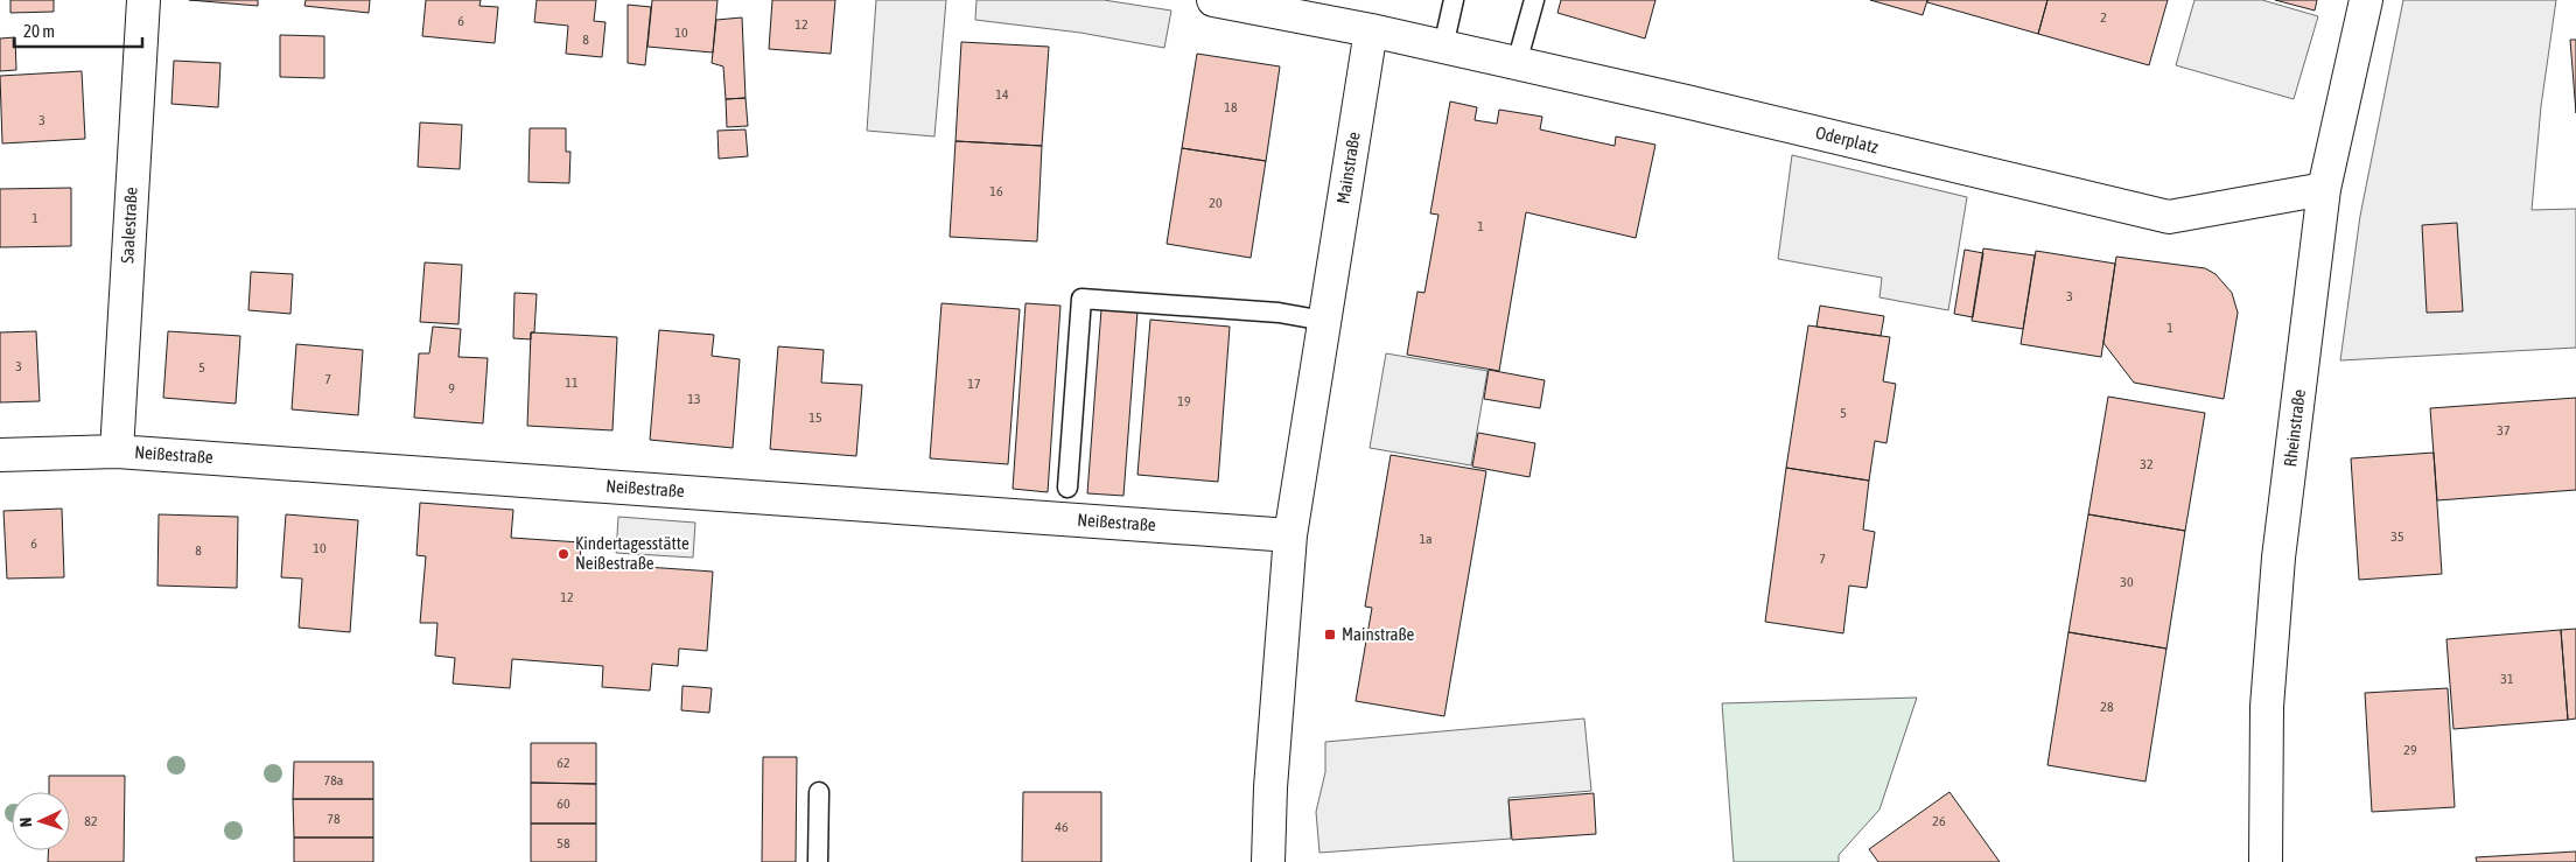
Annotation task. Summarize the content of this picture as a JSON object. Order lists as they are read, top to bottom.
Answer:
{
  "streets": {
    "street": [
      "Oderplatz",
      "Mainstraße",
      "Saalestraße",
      "Rheinstraße",
      "Neißestraße"
    ]
  },
  "crossings": [
    ["Oderplatz", "Mainstraße"],
    ["Oderplatz", "Rheinstraße"],
    ["Mainstraße", "Neißestraße"],
    ["Saalestraße", "Neißestraße"]
  ],
  "places": {
    "other": ["Kindertagesstätte Neißestraße"],
    "transit": ["Mainstraße"]
  },
  "house_numbers": [
    "2",
    "6",
    "12",
    "10",
    "8",
    "14",
    "18",
    "3",
    "16",
    "20",
    "1",
    "1",
    "3",
    "1",
    "3",
    "5",
    "7",
    "11",
    "17",
    "9",
    "13",
    "19",
    "5",
    "15",
    "37",
    "32",
    "35",
    "1a",
    "6",
    "10",
    "8",
    "7",
    "30",
    "12",
    "31",
    "28",
    "29",
    "62",
    "78a",
    "60",
    "78",
    "82",
    "26",
    "46",
    "58"
  ],
  "scale_bar": "20 m",
  "north": "left"
}
